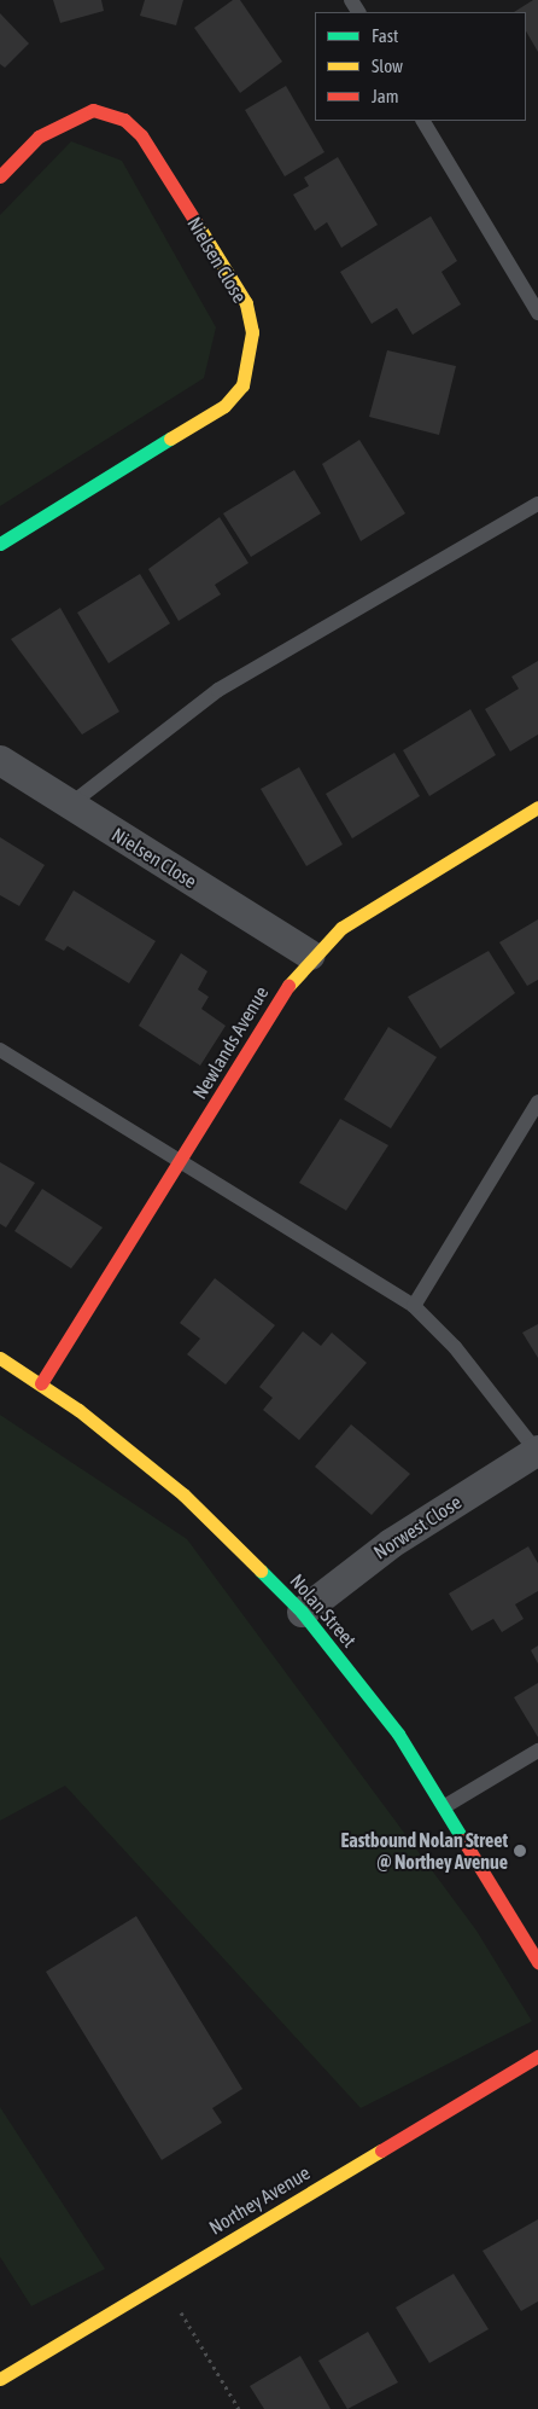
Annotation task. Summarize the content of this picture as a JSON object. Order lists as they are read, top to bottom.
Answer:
{
  "streets": {
    "street": [
      "Nielsen Close",
      "Newlands Avenue",
      "Norwest Close",
      "Nolan Street",
      "Northey Avenue"
    ]
  },
  "crossings": [
    ["Nielsen Close", "Newlands Avenue"],
    ["Newlands Avenue", "Nolan Street"],
    ["Norwest Close", "Nolan Street"]
  ],
  "places": ["Eastbound Nolan Street @ Northey Avenue"],
  "legend": ["Fast", "Slow", "Jam"]
}
